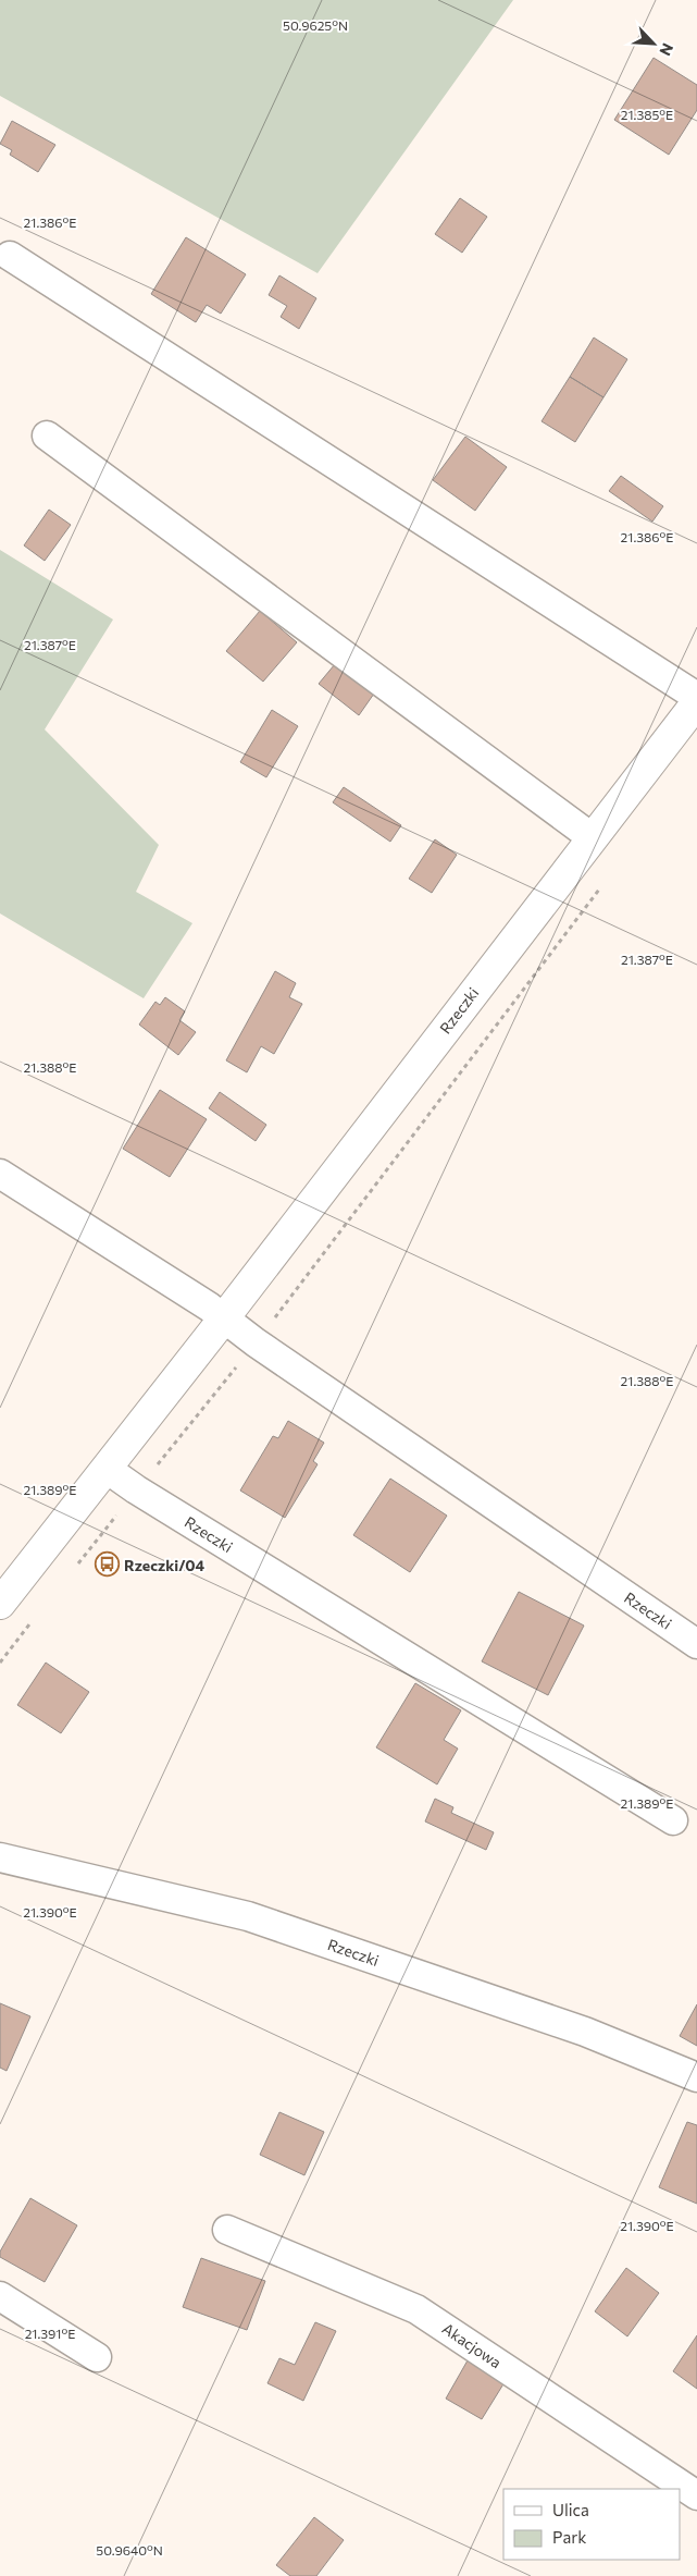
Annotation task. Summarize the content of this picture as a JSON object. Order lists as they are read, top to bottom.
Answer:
{
  "streets": {
    "main road": ["Rzeczki"],
    "street": ["Akacjowa"]
  },
  "places": {
    "bus stop": ["Rzeczki/04"]
  },
  "legend": ["Ulica", "Park"],
  "north": "bottom right",
  "coordinates": [
    "50.9625°N",
    "21.385°E",
    "21.386°E",
    "21.387°E",
    "21.388°E",
    "21.389°E",
    "21.390°E",
    "21.391°E",
    "50.9640°N"
  ]
}
